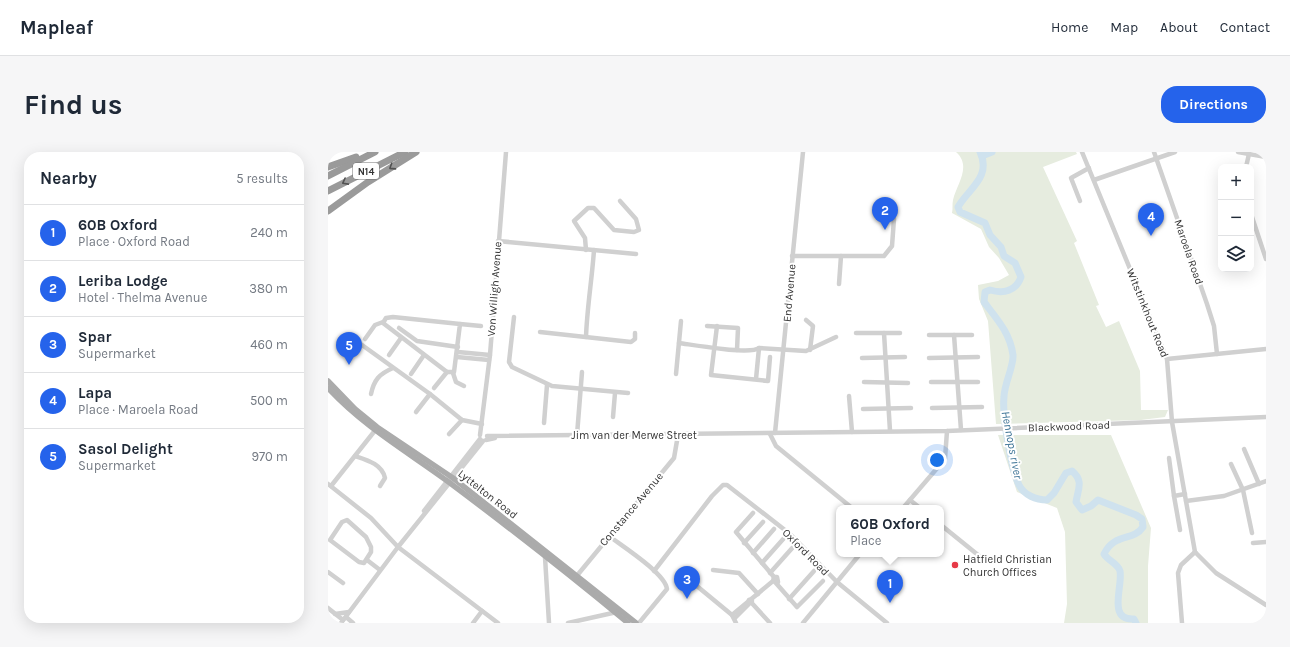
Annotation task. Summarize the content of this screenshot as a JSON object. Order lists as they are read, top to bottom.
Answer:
{
  "streets": {
    "highway": ["N14"],
    "main road": ["Lyttelton Road"],
    "street": [
      "Maroela Road",
      "Von Willigh Avenue",
      "End Avenue",
      "Witstinkhout Road",
      "Blackwood Road",
      "Jim van der Merwe Street",
      "Constance Avenue",
      "Oxford Road"
    ]
  },
  "crossings": [
    ["Von Willigh Avenue", "Jim van der Merwe Street"],
    ["Von Willigh Avenue", "Lyttelton Road"],
    ["End Avenue", "Blackwood Road"],
    ["End Avenue", "Jim van der Merwe Street"],
    ["Witstinkhout Road", "Blackwood Road"],
    ["Blackwood Road", "Jim van der Merwe Street"],
    ["Jim van der Merwe Street", "Constance Avenue"],
    ["Lyttelton Road", "Constance Avenue"]
  ],
  "water": ["Hennops river"],
  "places": ["Hatfield Christian Church Offices"],
  "page": {
    "header": "Mapleaf",
    "nav": [
      "Home",
      "Map",
      "About",
      "Contact"
    ],
    "buttons": "Directions",
    "title": "Find us",
    "heading": ["Nearby", "5 results"],
    "map_buttons": ["+", "−"],
    "pins": [
      "2",
      "4",
      "5",
      "3",
      "1"
    ],
    "list": [
      {
        "mark": "1",
        "name": "60B Oxford",
        "note": "Place · Oxford Road",
        "value": "240 m"
      },
      {
        "mark": "2",
        "name": "Leriba Lodge",
        "note": "Hotel · Thelma Avenue",
        "value": "380 m"
      },
      {
        "mark": "3",
        "name": "Spar",
        "note": "Supermarket",
        "value": "460 m"
      },
      {
        "mark": "4",
        "name": "Lapa",
        "note": "Place · Maroela Road",
        "value": "500 m"
      },
      {
        "mark": "5",
        "name": "Sasol Delight",
        "note": "Supermarket",
        "value": "970 m"
      }
    ],
    "popup": ["60B Oxford", "Place"]
  }
}
